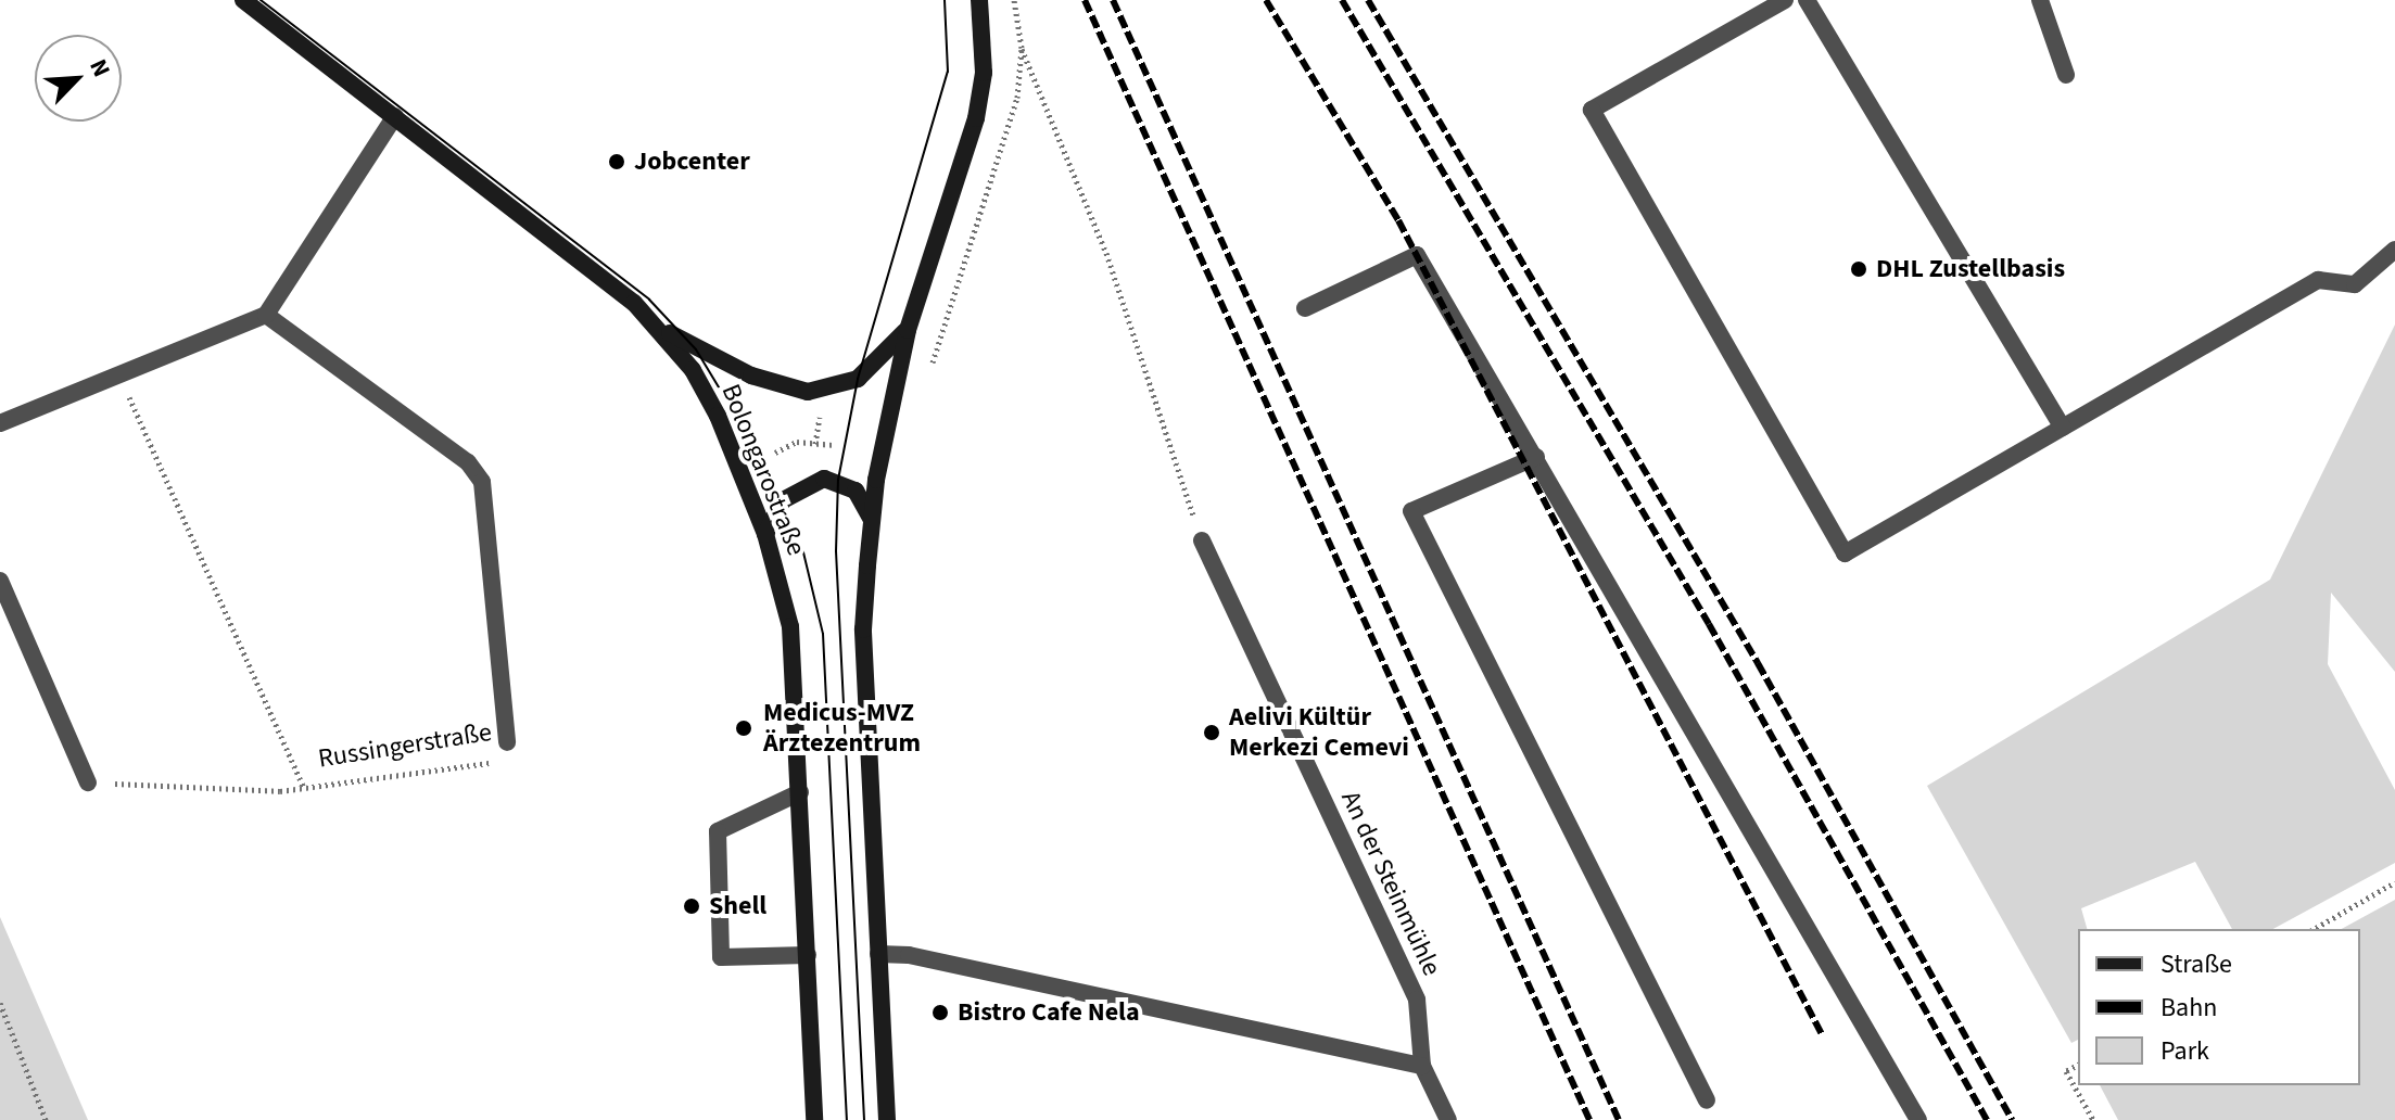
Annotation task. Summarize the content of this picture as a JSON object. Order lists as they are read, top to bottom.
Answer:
{
  "streets": {
    "main road": ["Bolongarostraße"],
    "street": ["Russingerstraße", "An der Steinmühle"]
  },
  "places": [
    "Jobcenter",
    "DHL Zustellbasis",
    "Medicus-MVZ Ärztezentrum",
    "Aelivi Kültür Merkezi Cemevi",
    "Shell",
    "Bistro Cafe Nela"
  ],
  "legend": ["Straße", "Bahn", "Park"],
  "north": "top right"
}
